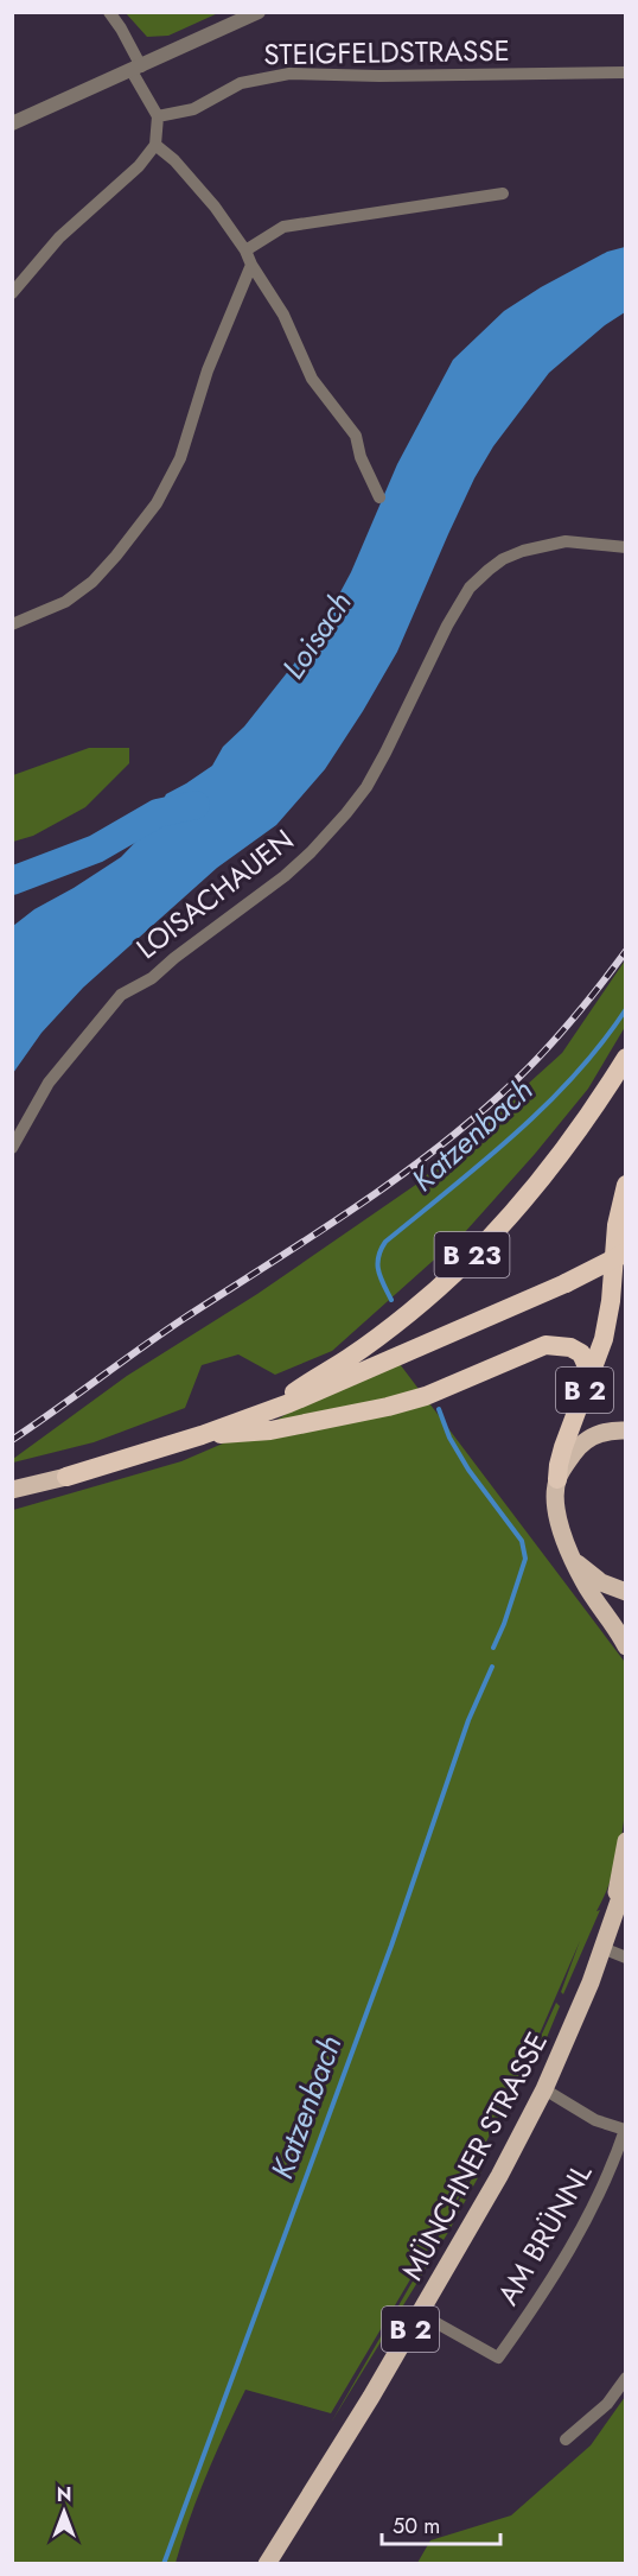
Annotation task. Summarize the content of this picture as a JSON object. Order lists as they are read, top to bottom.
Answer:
{
  "streets": {
    "highway": ["B 23", "B 2"],
    "main road": ["MÜNCHNER STRASSE"],
    "street": ["STEIGFELDSTRASSE", "LOISACHAUEN", "AM BRÜNNL"]
  },
  "crossings": [
    ["B 23", "B 2"],
    ["B 2", "MÜNCHNER STRASSE"],
    ["MÜNCHNER STRASSE", "AM BRÜNNL"]
  ],
  "water": ["Loisach", "Katzenbach"],
  "scale_bar": "50 m",
  "north": "top"
}
